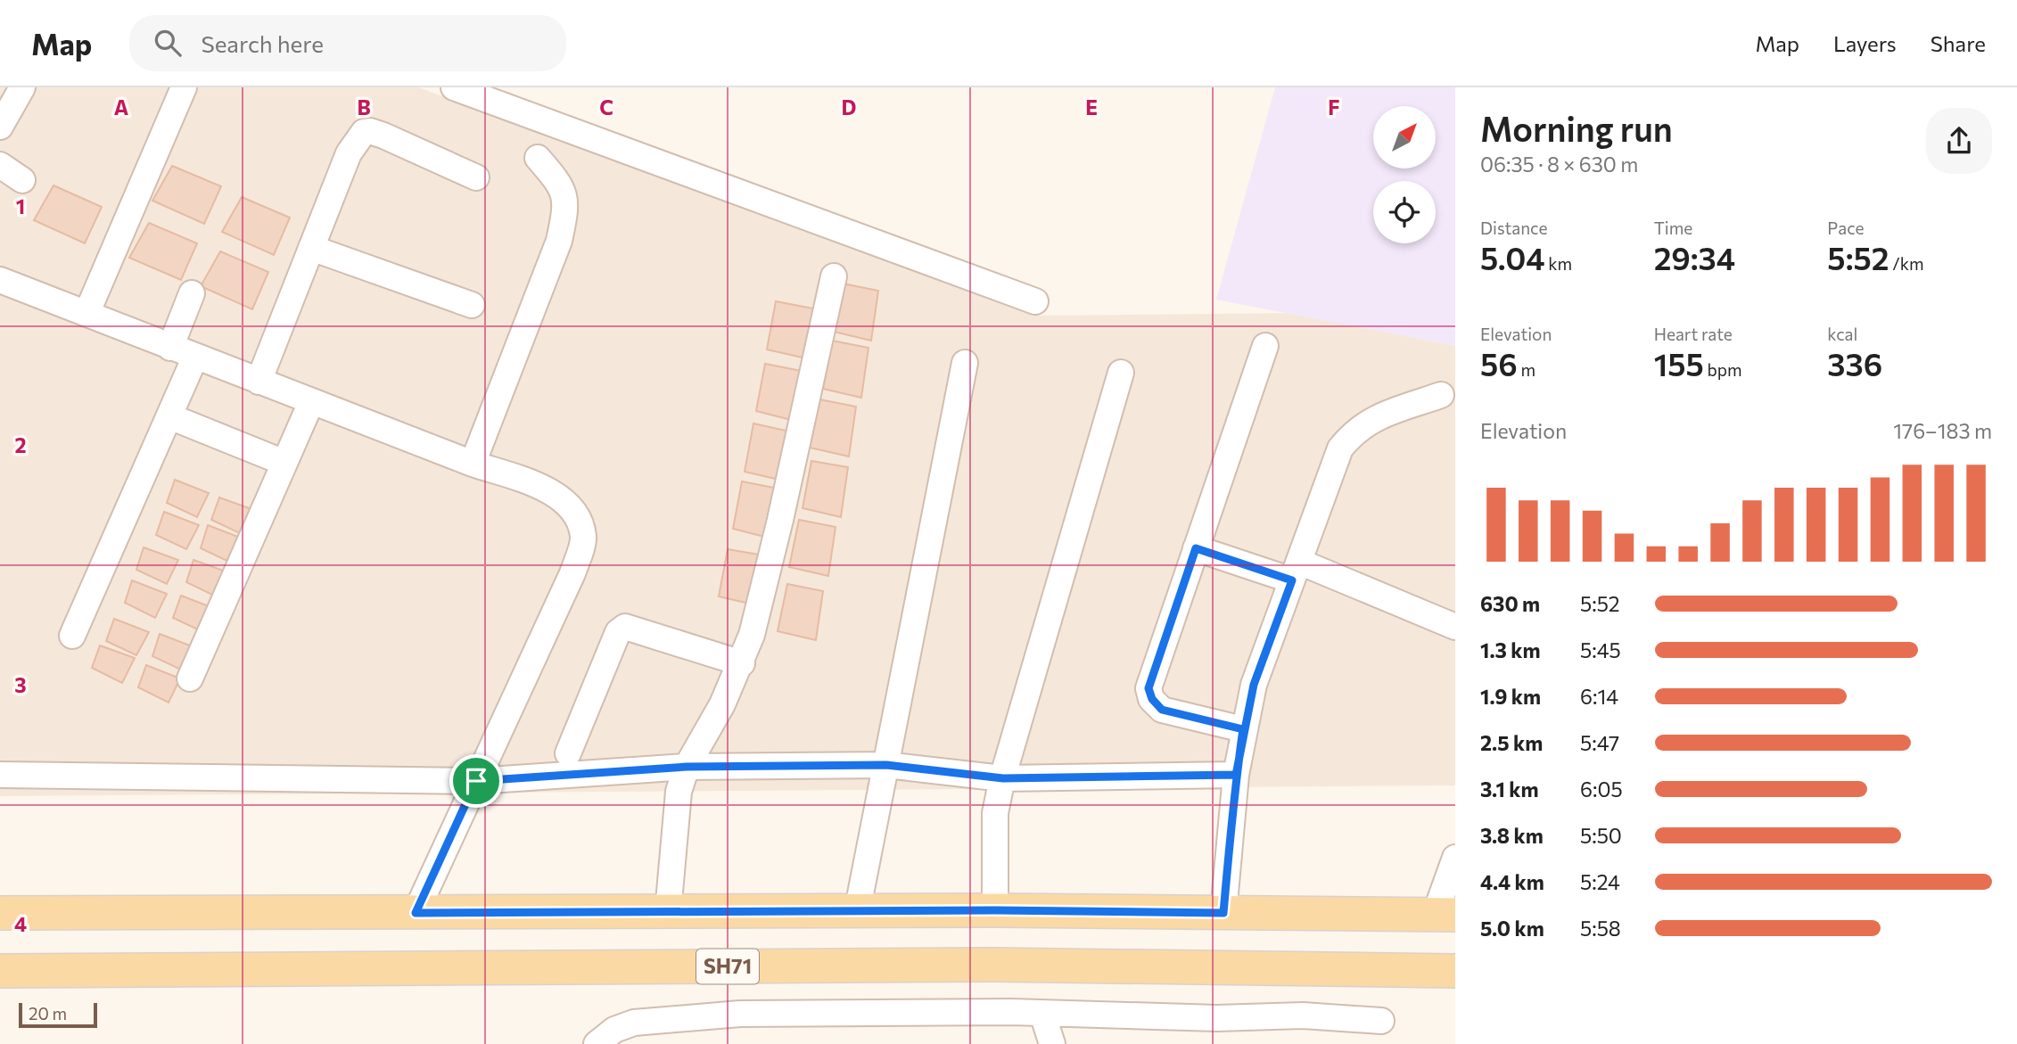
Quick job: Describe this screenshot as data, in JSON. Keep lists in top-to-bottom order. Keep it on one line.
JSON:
{"streets":{"main road":["SH71"]},"scale_bar":"20 m","north":"top right","page":{"header":"Map","search":"Search here","nav":["Map","Layers","Share"],"heading":["Morning run","06:35 · 8 × 630 m"],"stats":[["Distance","5.04 km"],["Time","29:34"],["Pace","5:52 /km"],["Elevation","56 m"],["Heart rate","155 bpm"],["kcal","336"]],"chart":["Elevation","176–183 m"],"list":[{"name":"630 m","note":"5:52"},{"name":"1.3 km","note":"5:45"},{"name":"1.9 km","note":"6:14"},{"name":"2.5 km","note":"5:47"},{"name":"3.1 km","note":"6:05"},{"name":"3.8 km","note":"5:50"},{"name":"4.4 km","note":"5:24"},{"name":"5.0 km","note":"5:58"}],"scale":"20 m"},"grid":{"columns":["A","B","C","D","E","F"],"rows":["1","2","3","4"]}}
